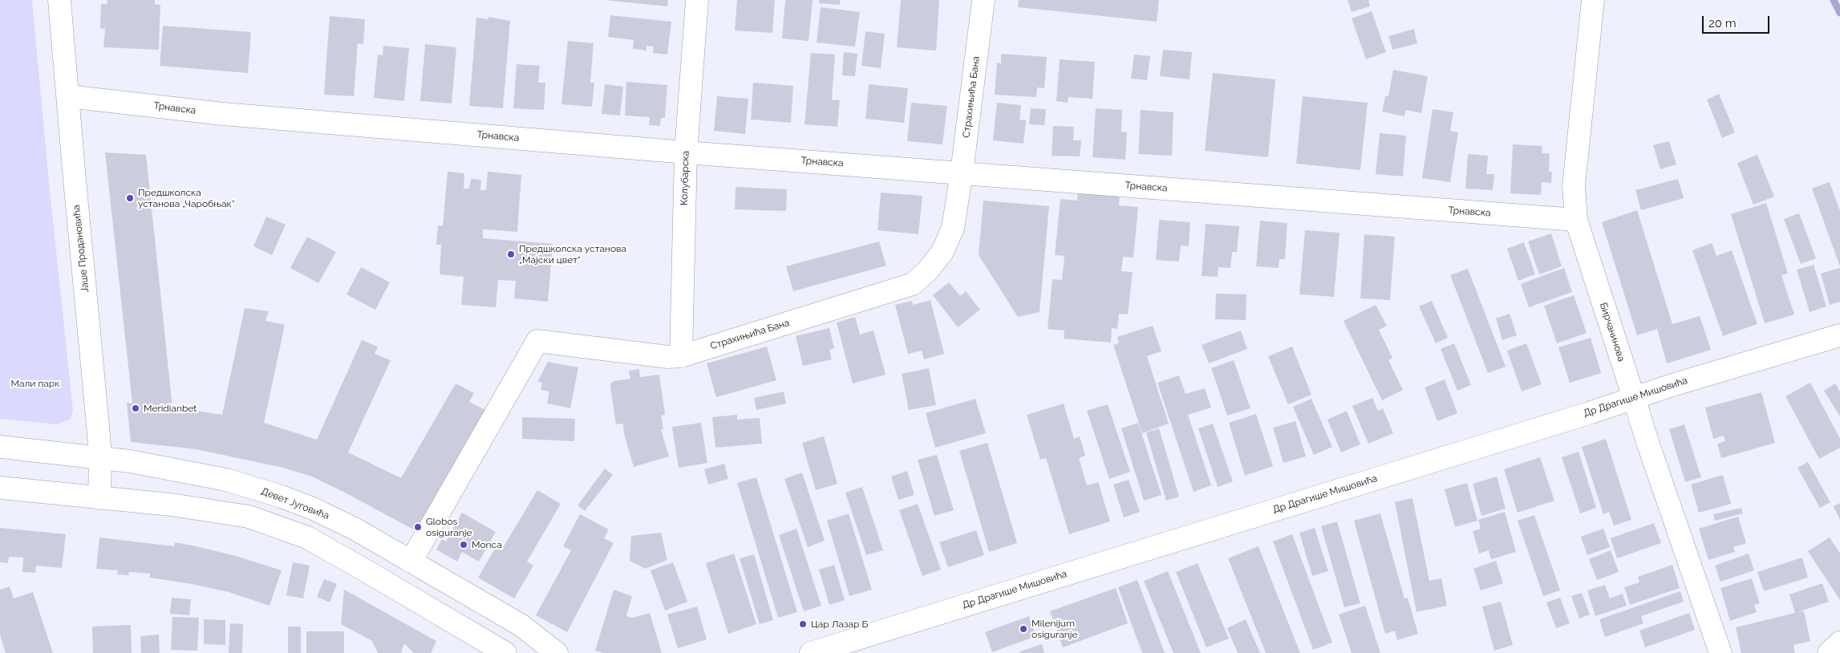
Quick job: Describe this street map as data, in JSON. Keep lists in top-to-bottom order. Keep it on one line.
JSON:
{"streets":{"street":["Страхињића Бана","Трнавска","Колубарска","Јаше Продановића","Бирчанинова","Др Драгише Мишовића","Девет Југовића"]},"crossings":[["Страхињића Бана","Трнавска"],["Страхињића Бана","Колубарска"],["Страхињића Бана","Девет Југовића"],["Трнавска","Колубарска"],["Трнавска","Јаше Продановића"],["Трнавска","Бирчанинова"],["Јаше Продановића","Девет Југовића"],["Бирчанинова","Др Драгише Мишовића"]],"parks":["Мали парк"],"places":["Предшколска установа „Чаробњак”","Предшколска установа „Мајски цвет”","Meridianbet","Globos osiguranje","Monca","Цар Лазар Б","Milenijum osiguranje"],"scale_bar":"20 m"}
